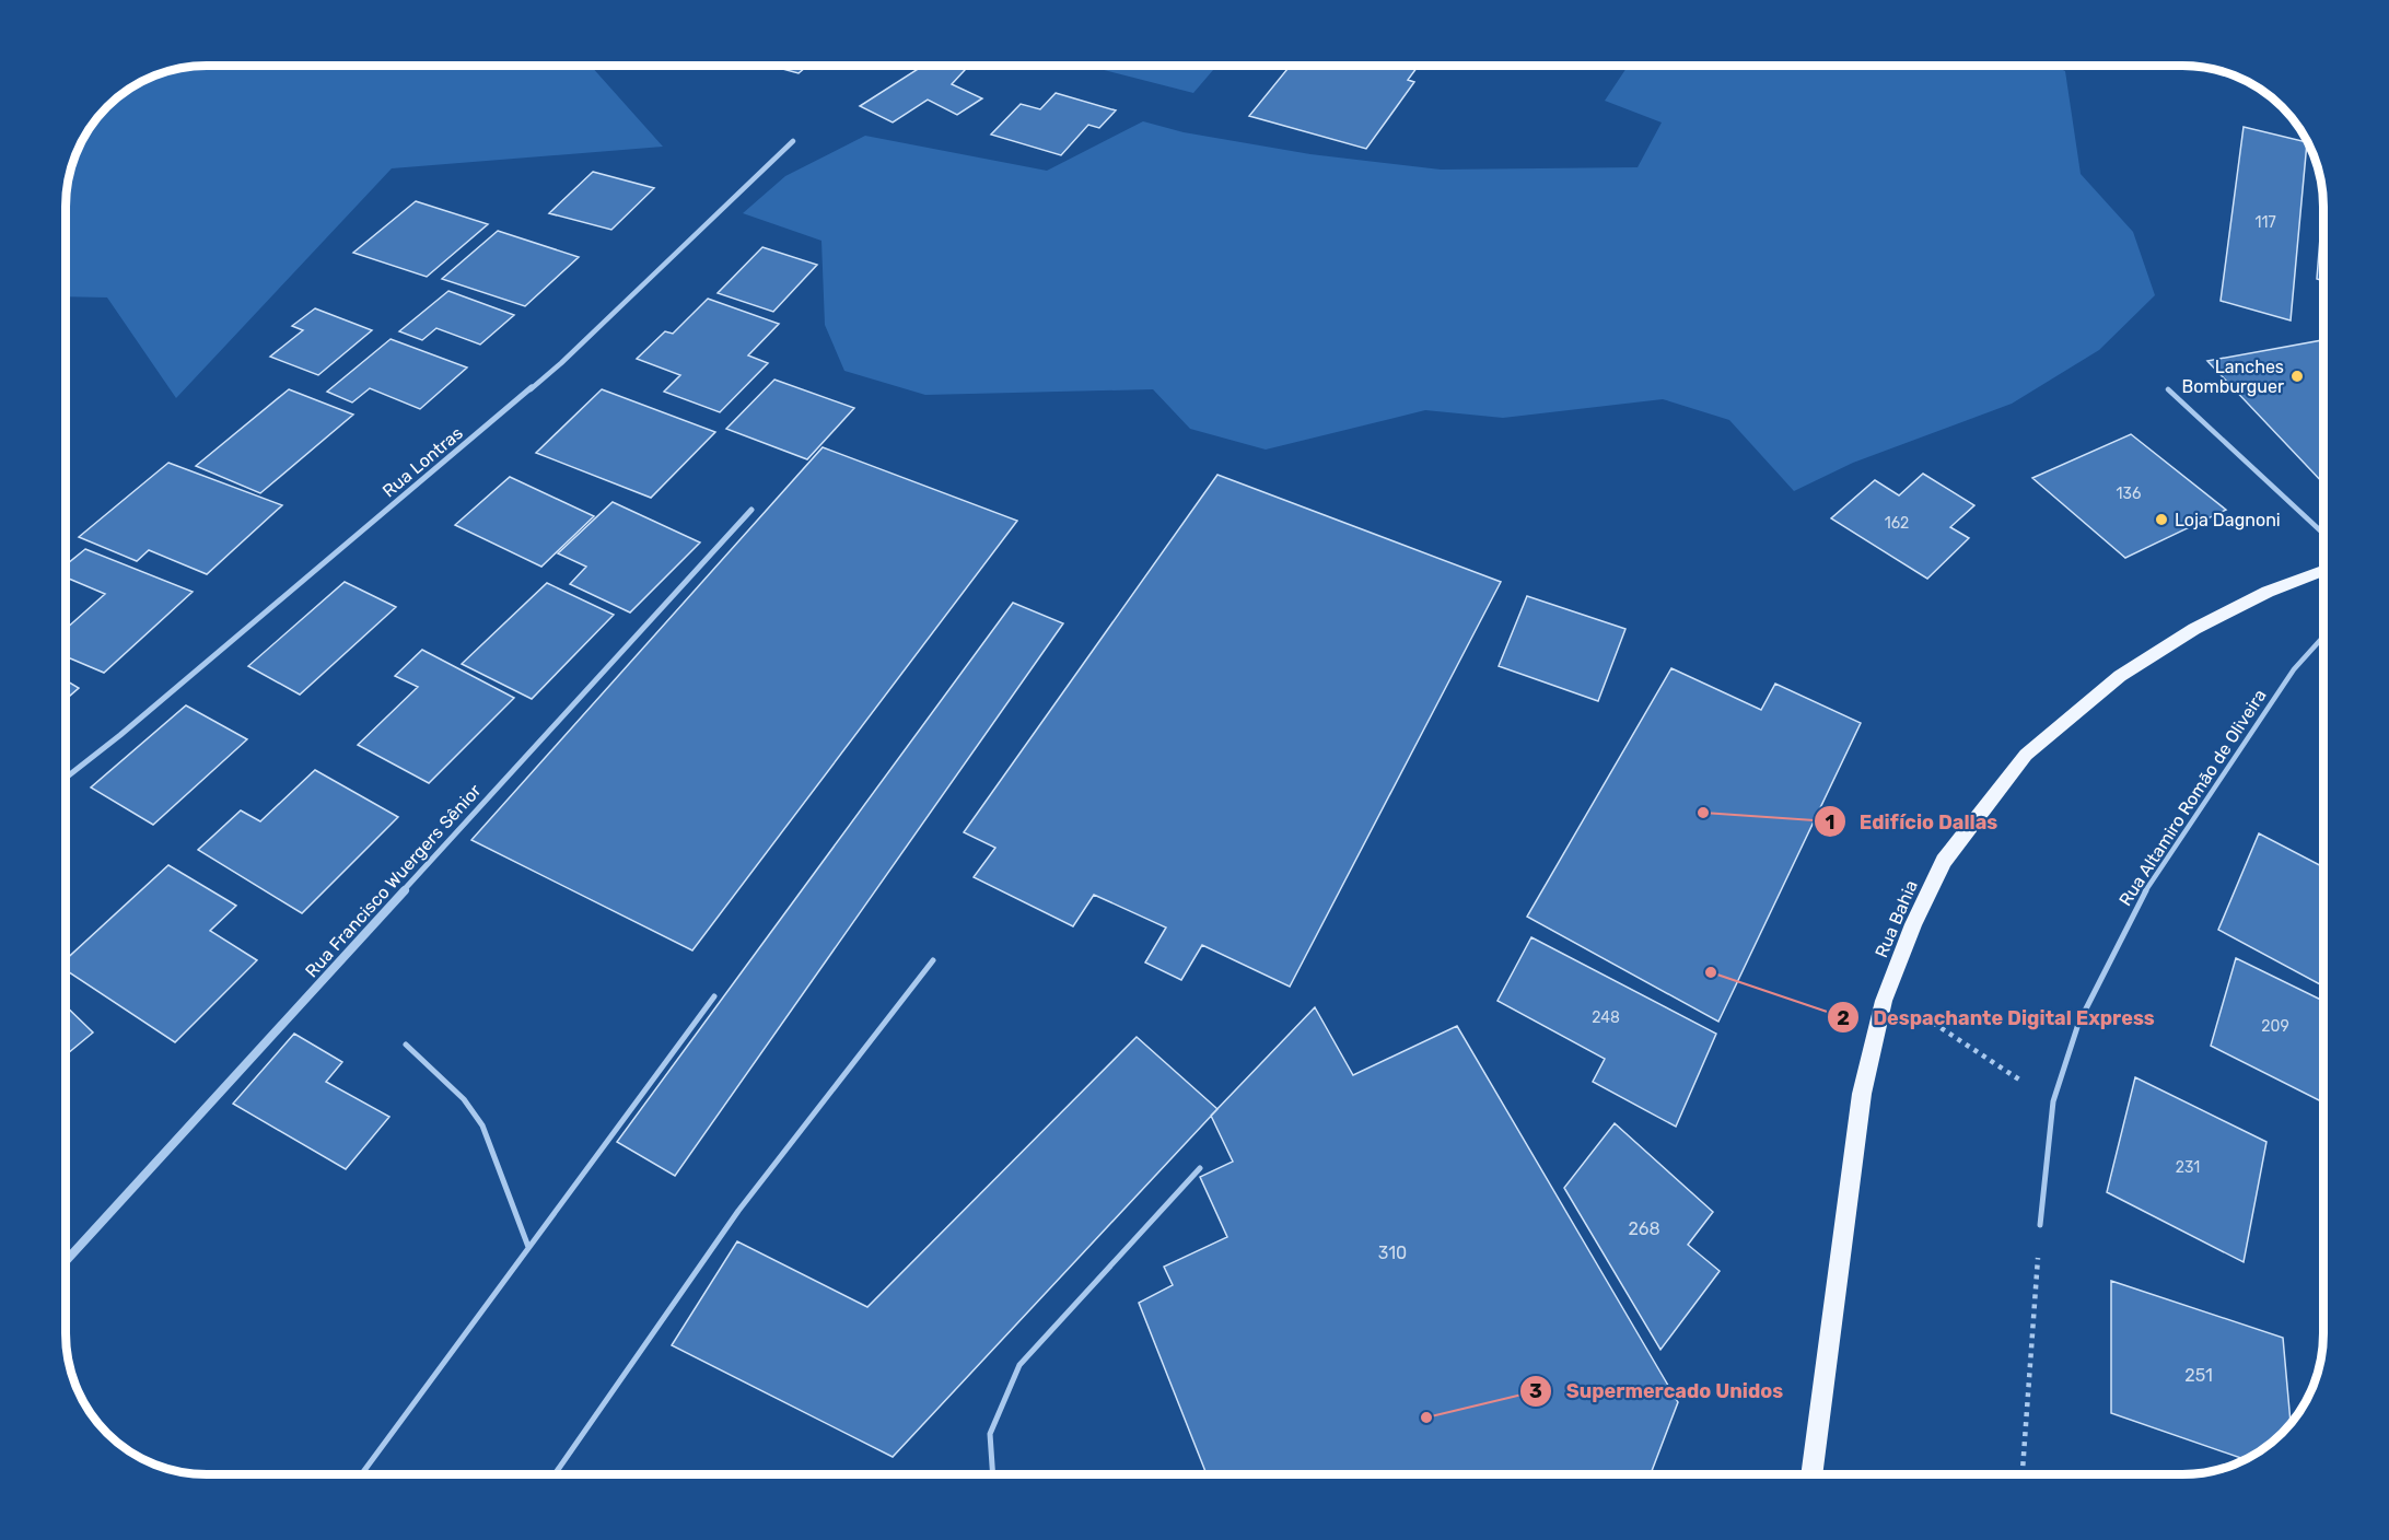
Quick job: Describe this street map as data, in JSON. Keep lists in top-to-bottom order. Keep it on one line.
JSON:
{"streets":{"main road":["Rua Bahia"],"street":["Rua Lontras","Rua Francisco Wuergers Sênior"],"lane":["Rua Altamiro Romão de Oliveira"]},"places":["Lanches Bomburguer","Loja Dagnoni","Edifício Dallas","Despachante Digital Express","Supermercado Unidos"],"house_numbers":["117","136","162","248","209","231","268","310","251"]}
